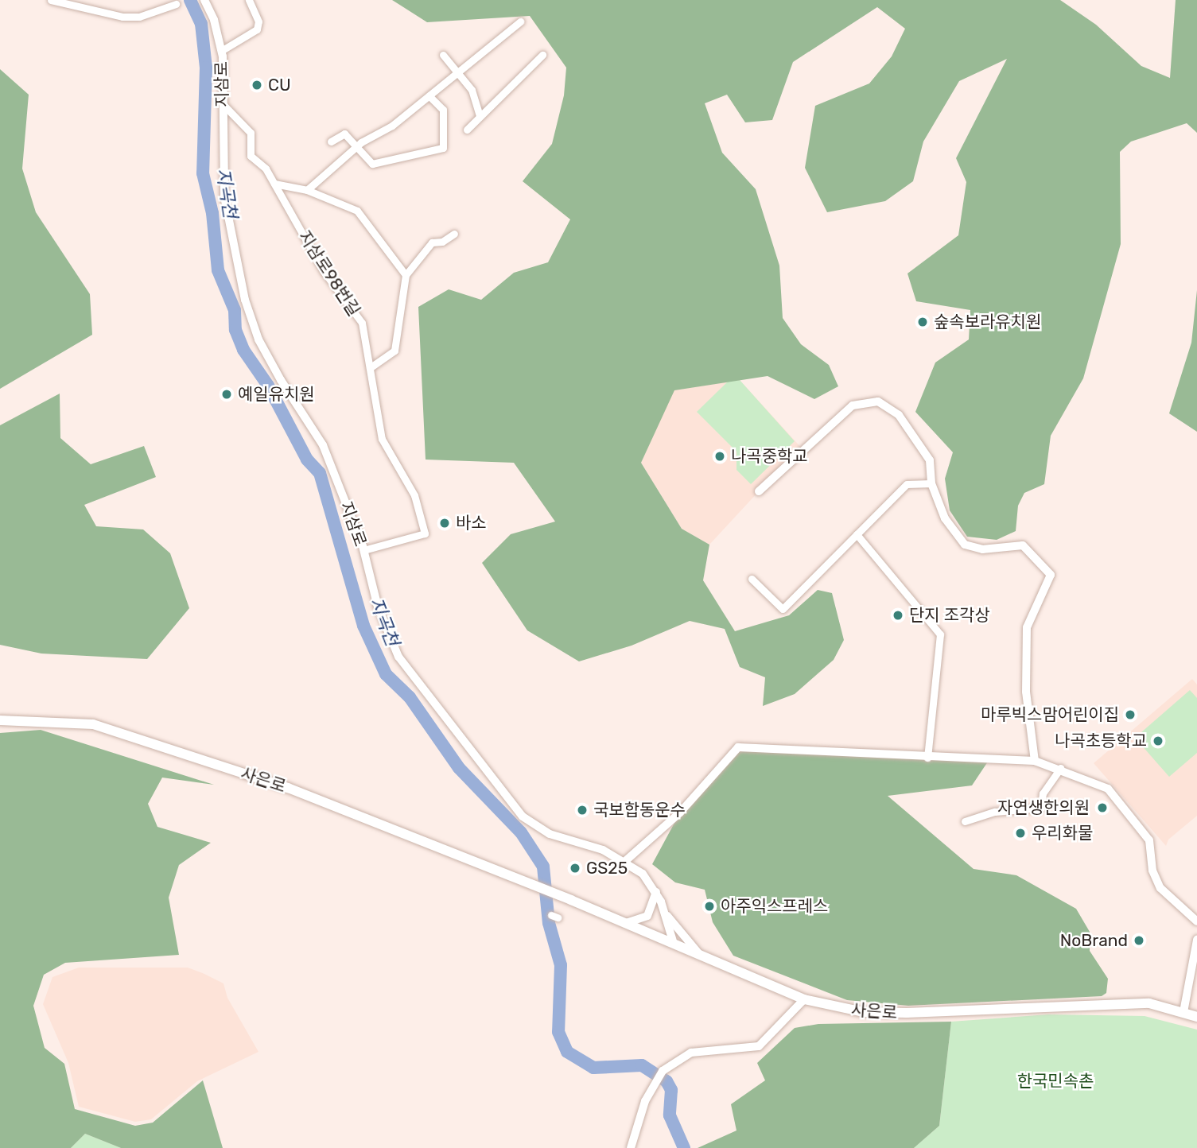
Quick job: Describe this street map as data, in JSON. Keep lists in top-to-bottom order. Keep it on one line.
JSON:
{"streets":{"main road":["사은로"],"street":["지삼로","지삼로98번길"]},"crossings":[["지삼로","지삼로98번길"],["지삼로","사은로"]],"water":["지곡천"],"parks":["한국민속촌"],"places":["CU","숲속보라유치원","예일유치원","나곡중학교","바소","단지 조각상","마루빅스맘어린이집","나곡초등학교","자연생한의원","국보합동운수","우리화물","GS25","아주익스프레스","NoBrand"]}
